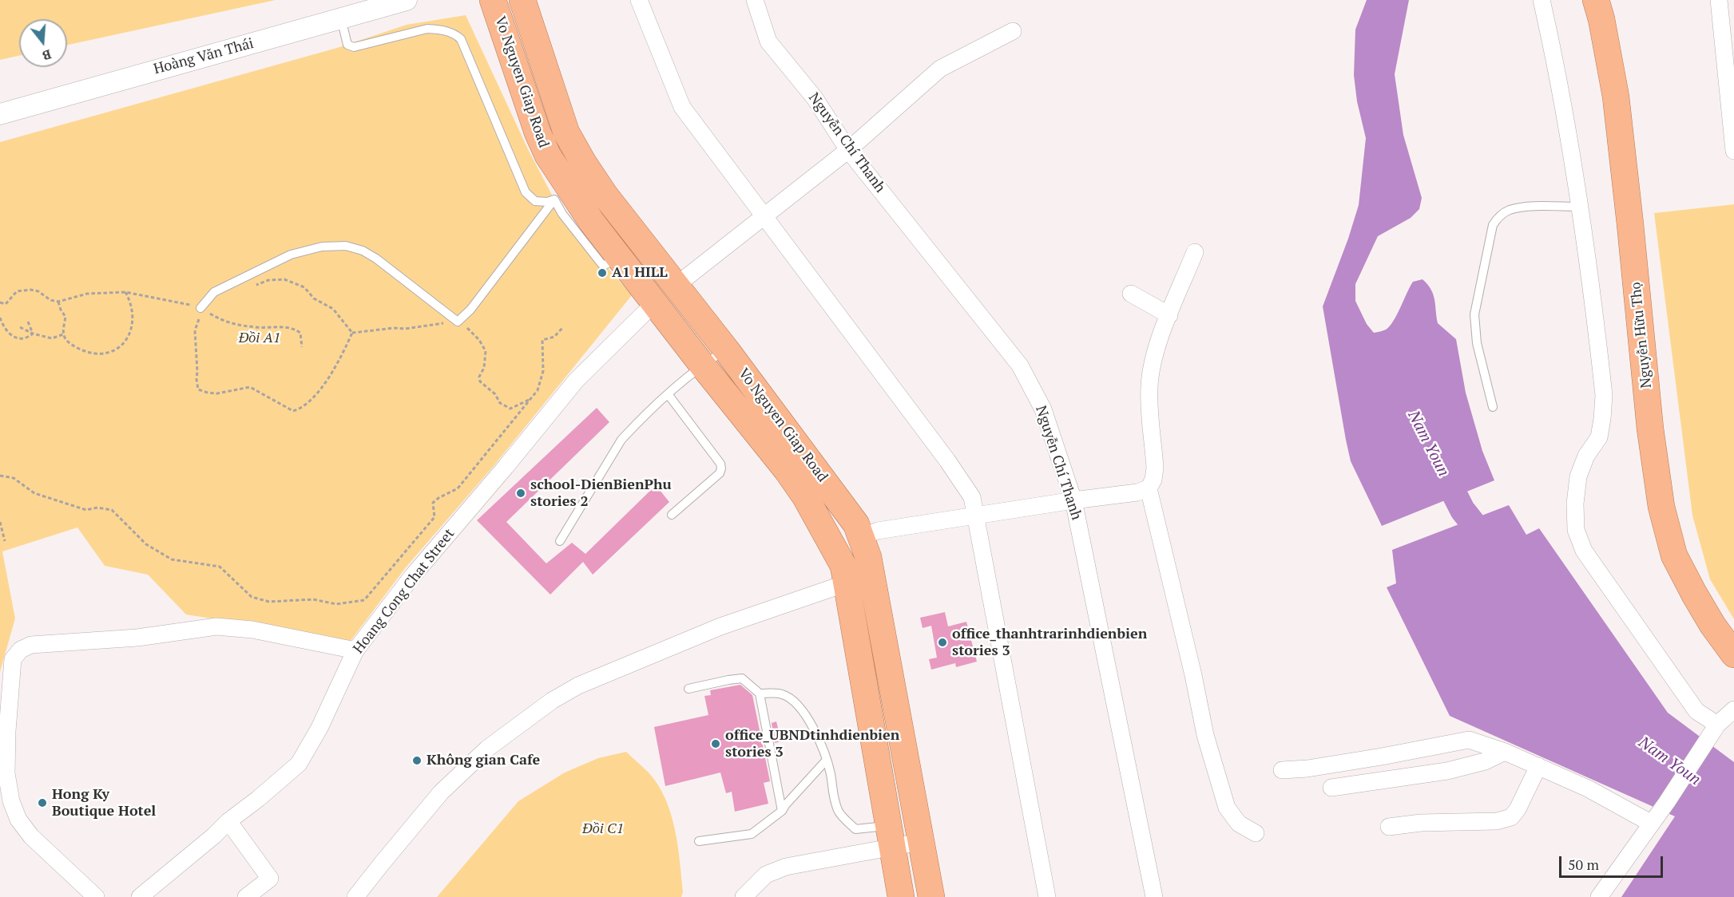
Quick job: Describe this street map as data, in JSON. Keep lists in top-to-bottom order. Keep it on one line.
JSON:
{"streets":{"highway":["Vo Nguyen Giap Road","Nguyễn Hữu Thọ"],"street":["Hoàng Văn Thái","Nguyễn Chí Thanh","Hoang Cong Chat Street"]},"crossings":[["Vo Nguyen Giap Road","Hoang Cong Chat Street"]],"water":["Nam Youn"],"parks":["Đồi A1","Đồi C1"],"places":["A1 HILL","school-DienBienPhu stories 2","office_thanhtrarinhdienbien stories 3","office_UBNDtinhdienbien stories 3","Không gian Cafe","Hong Ky Boutique Hotel"],"scale_bar":"50 m","north":"bottom"}
